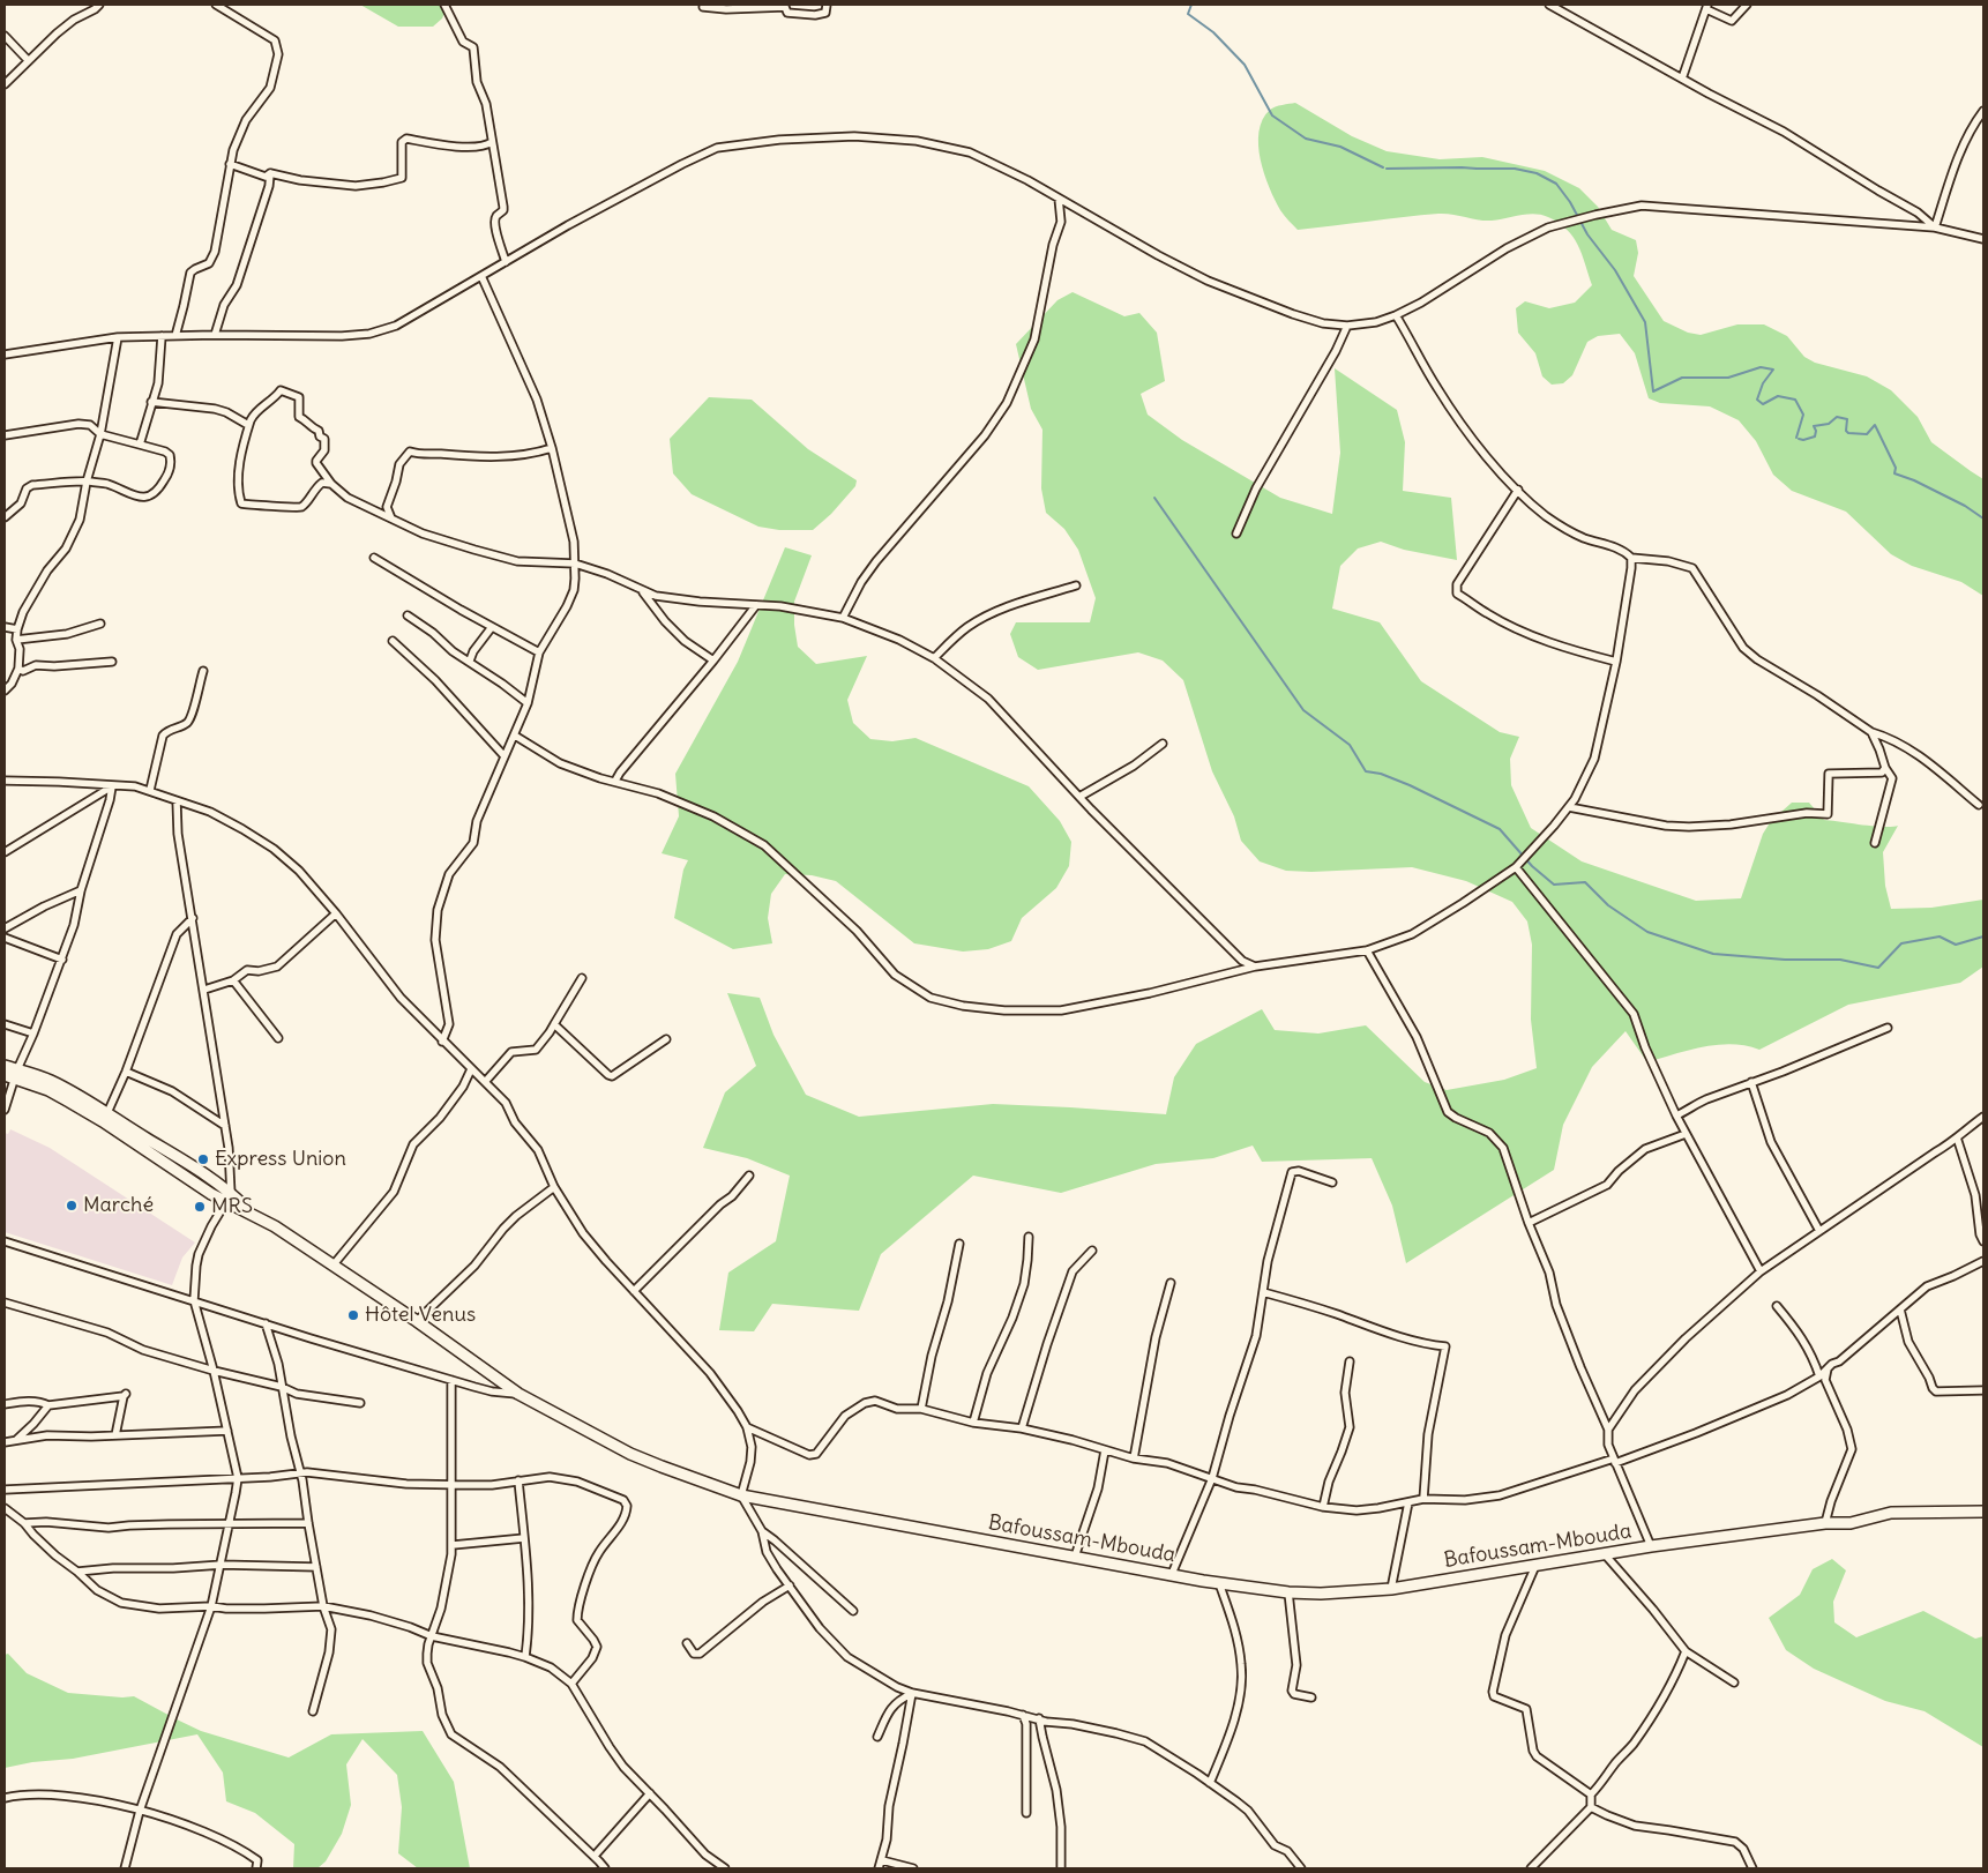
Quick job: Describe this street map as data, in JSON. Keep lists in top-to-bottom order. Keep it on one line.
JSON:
{"streets":{"highway":["Bafoussam-Mbouda"]},"places":["Express Union","Marché","MRS","Hôtel Venus"]}
